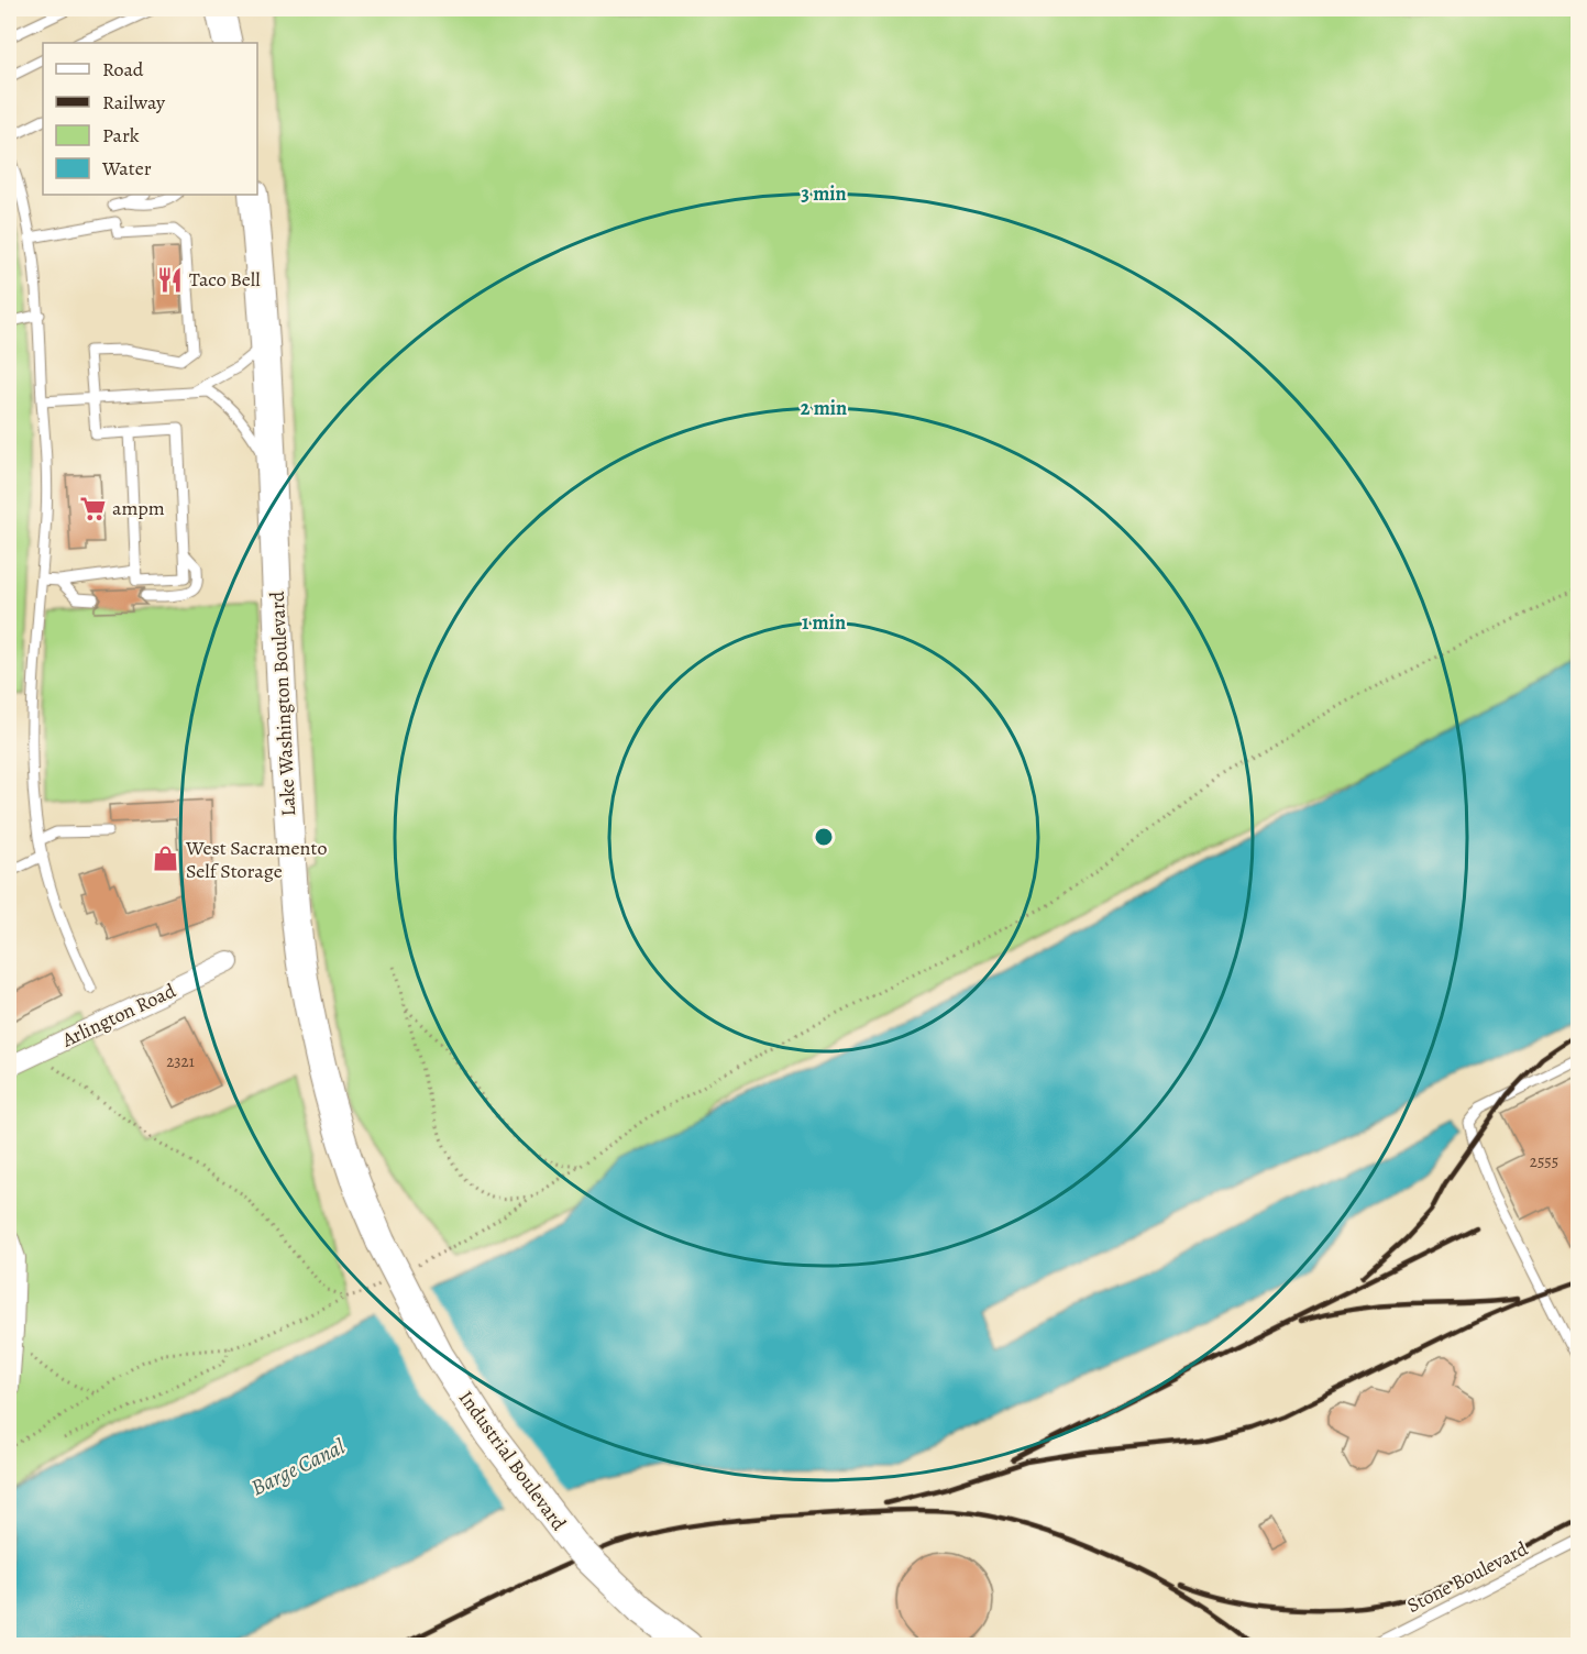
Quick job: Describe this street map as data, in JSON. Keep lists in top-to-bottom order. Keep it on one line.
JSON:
{"streets":{"main road":["Lake Washington Boulevard","Industrial Boulevard"],"street":["Arlington Road"],"lane":["Stone Boulevard"]},"crossings":[["Lake Washington Boulevard","Industrial Boulevard"]],"water":["Barge Canal"],"places":{"restaurant":["Taco Bell"],"supermarket":["ampm"],"shop":["West Sacramento Self Storage"]},"house_numbers":["2321","2555"],"legend":["Road","Railway","Park","Water"],"rings":["3 min","2 min","1 min"]}
